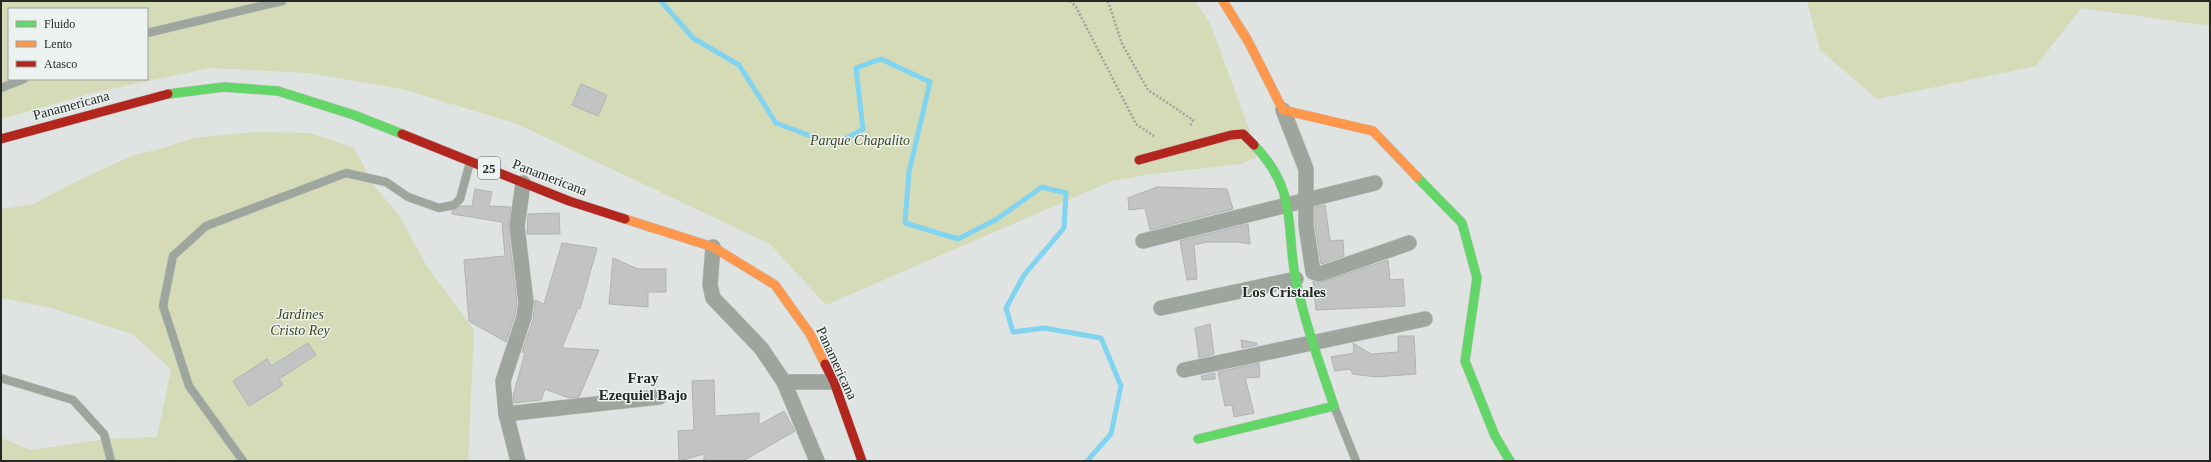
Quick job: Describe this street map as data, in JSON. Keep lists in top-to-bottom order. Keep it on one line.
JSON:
{"streets":{"street":["Panamericana","25"]},"districts":["Los Cristales","Fray Ezequiel Bajo"],"parks":["Parque Chapalito","Jardines Cristo Rey"],"legend":["Fluido","Lento","Atasco"]}
